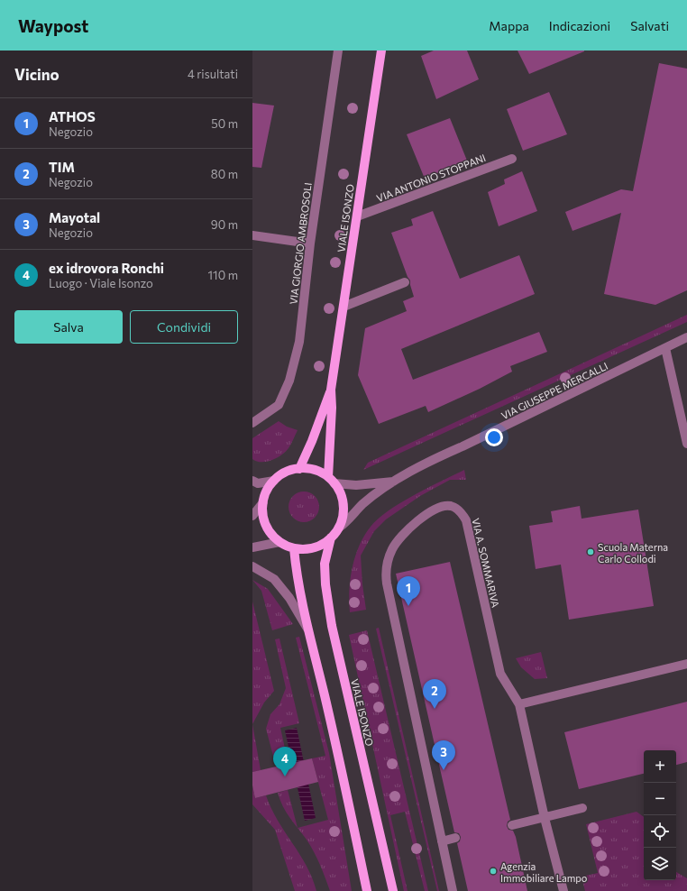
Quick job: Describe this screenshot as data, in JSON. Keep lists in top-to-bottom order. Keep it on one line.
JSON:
{"streets":{"main road":["VIALE ISONZO"],"street":["VIA ANTONIO STOPPANI","VIA GIORGIO AMBROSOLI","VIA GIUSEPPE MERCALLI","VIA A. SOMMARIVA"]},"crossings":[["VIA ANTONIO STOPPANI","VIALE ISONZO"],["VIALE ISONZO","VIA GIUSEPPE MERCALLI"]],"places":["Scuola Materna Carlo Collodi","Agenzia Immobiliare Lampo"],"page":{"header":"Waypost","nav":["Mappa","Indicazioni","Salvati"],"heading":["Vicino","4 risultati"],"list":[{"mark":"1","name":"ATHOS","note":"Negozio","value":"50 m"},{"mark":"2","name":"TIM","note":"Negozio","value":"80 m"},{"mark":"3","name":"Mayotal","note":"Negozio","value":"90 m"},{"mark":"4","name":"ex idrovora Ronchi","note":"Luogo · Viale Isonzo","value":"110 m"}],"buttons":["Salva","Condividi"],"pins":["1","2","3","4"],"map_buttons":["+","−"]}}
